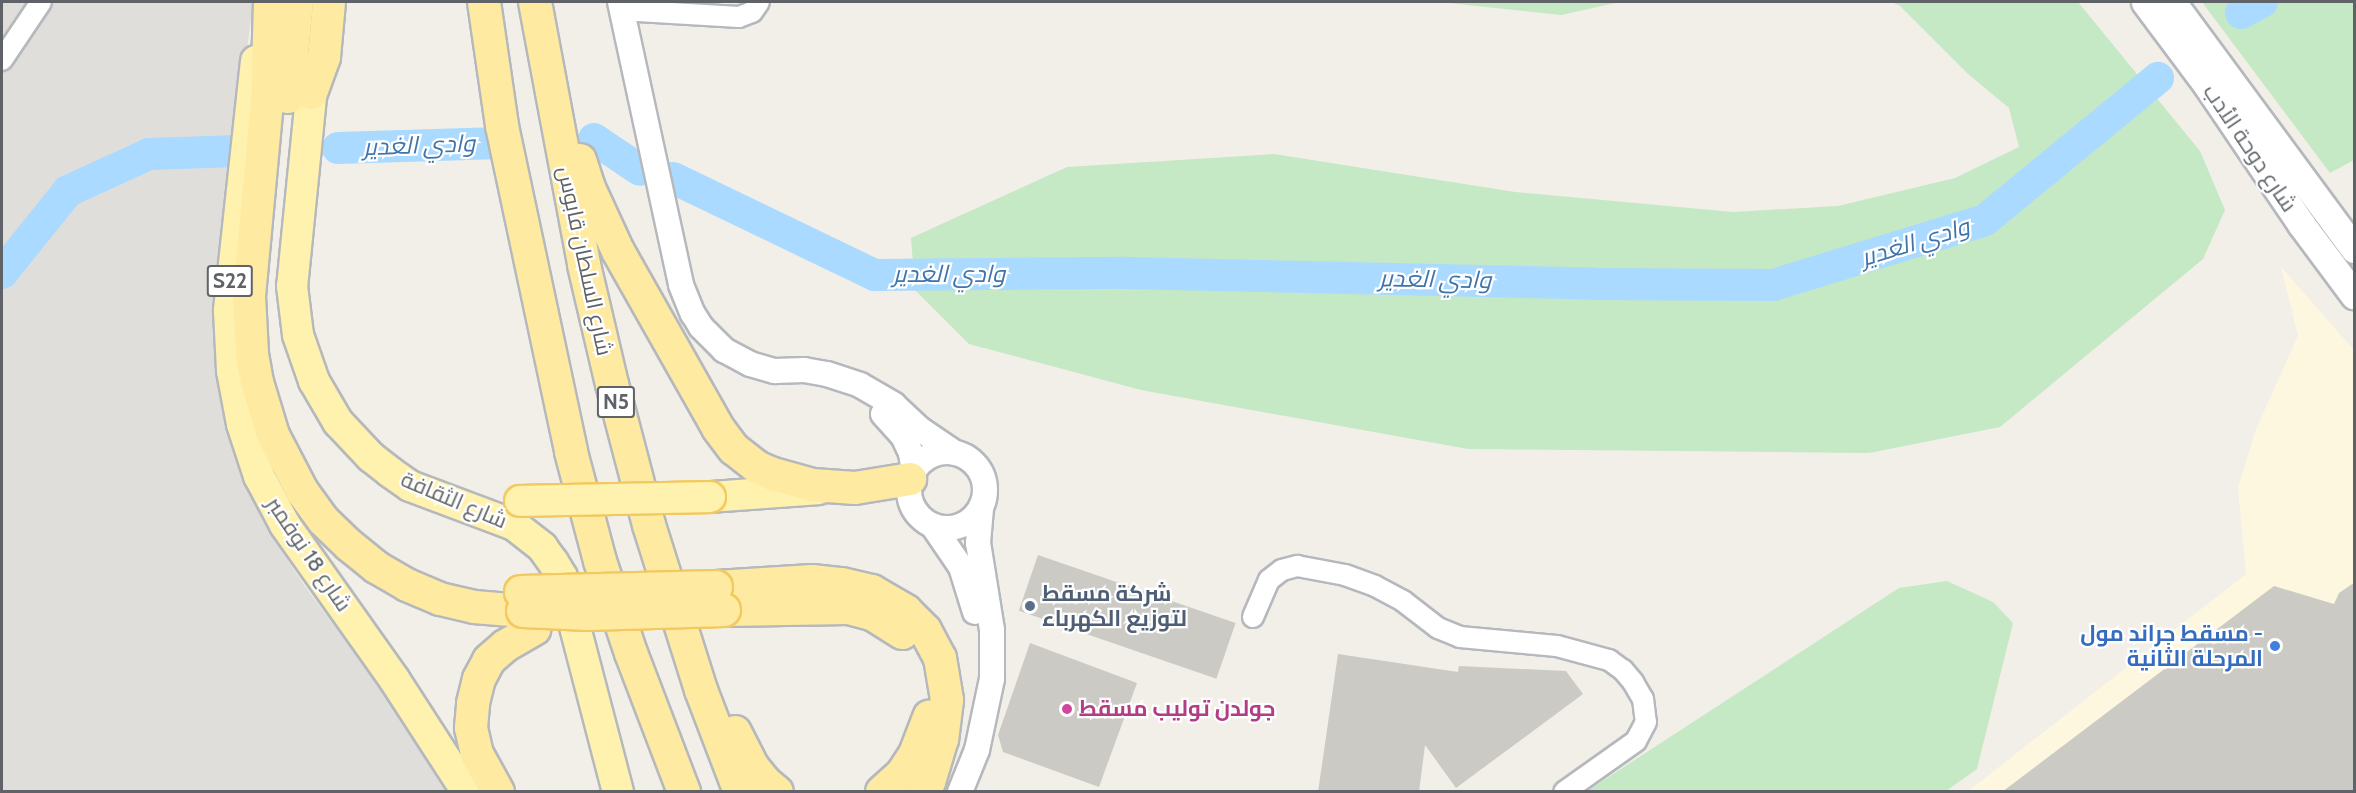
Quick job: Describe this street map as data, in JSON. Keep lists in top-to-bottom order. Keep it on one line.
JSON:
{"streets":{"highway":["شارع السلطان قابوس","N5"],"main road":["شارع دوحة الأدب","S22","شارع الثقافة","شارع 18 نوفمبر"]},"water":["وادي الغدير"],"places":["شركة مسقط لتوزيع الكهرباء","مسقط جراند مول - المرحلة الثانية","جولدن توليب مسقط"]}
